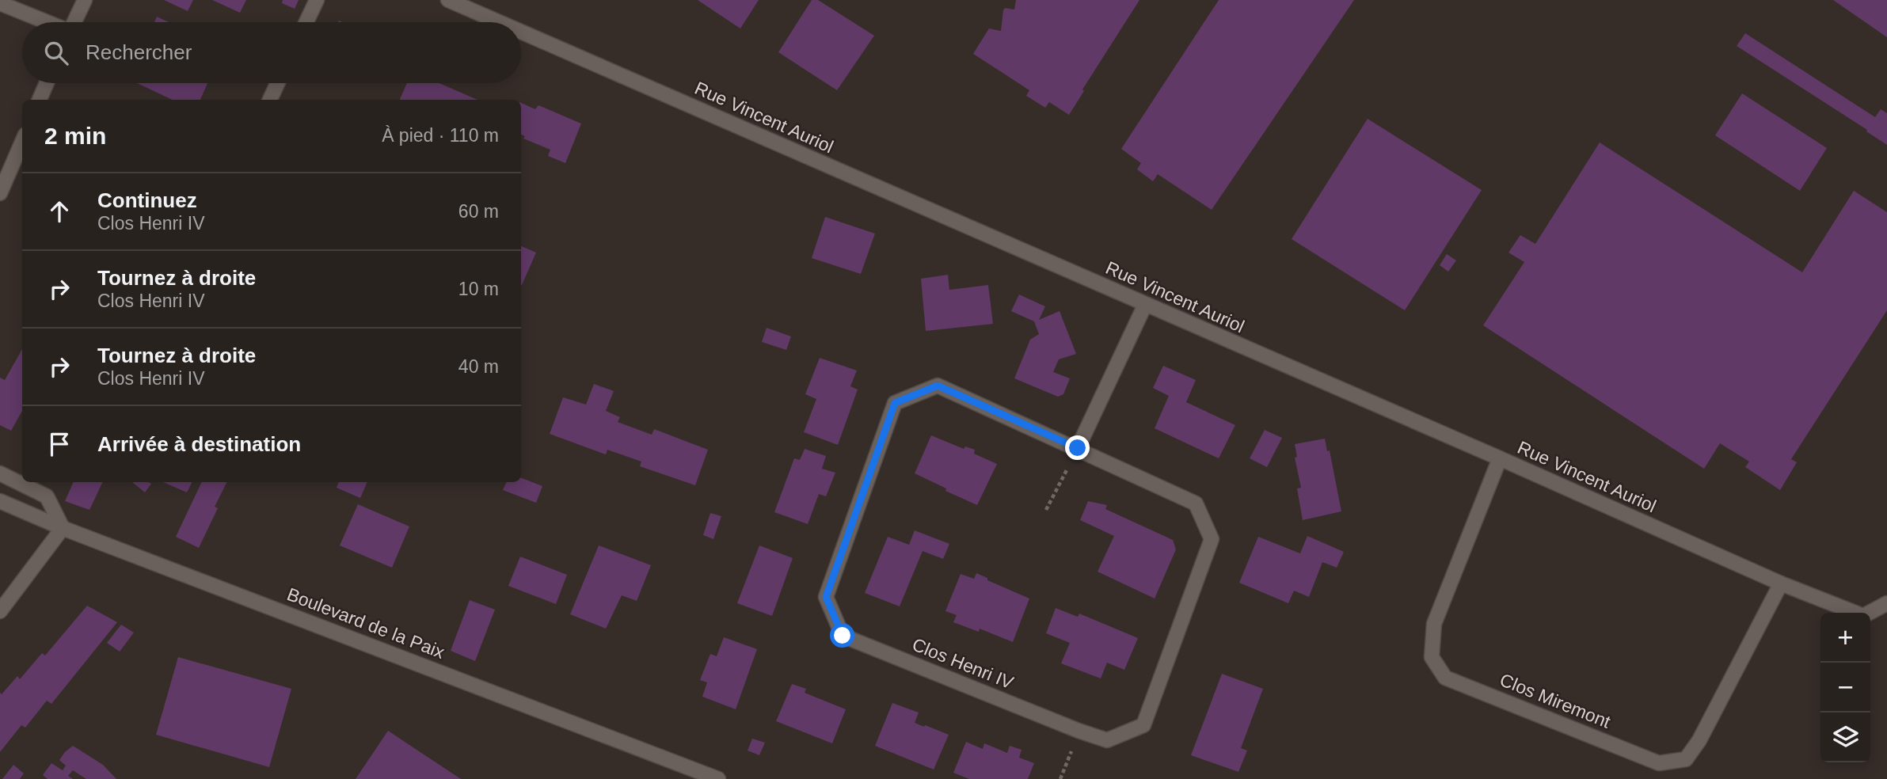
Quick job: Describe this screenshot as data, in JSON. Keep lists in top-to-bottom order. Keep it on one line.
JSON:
{"streets":{"street":["Rue Vincent Auriol","Boulevard de la Paix","Clos Henri IV","Clos Miremont"]},"crossings":[["Rue Vincent Auriol","Clos Miremont"]],"page":{"search":"Rechercher","heading":["2 min","À pied · 110 m"],"list":[["Continuez","Clos Henri IV","60 m"],["Tournez à droite","Clos Henri IV","10 m"],["Tournez à droite","Clos Henri IV","40 m"],"Arrivée à destination"],"map_buttons":["+","−"]}}
